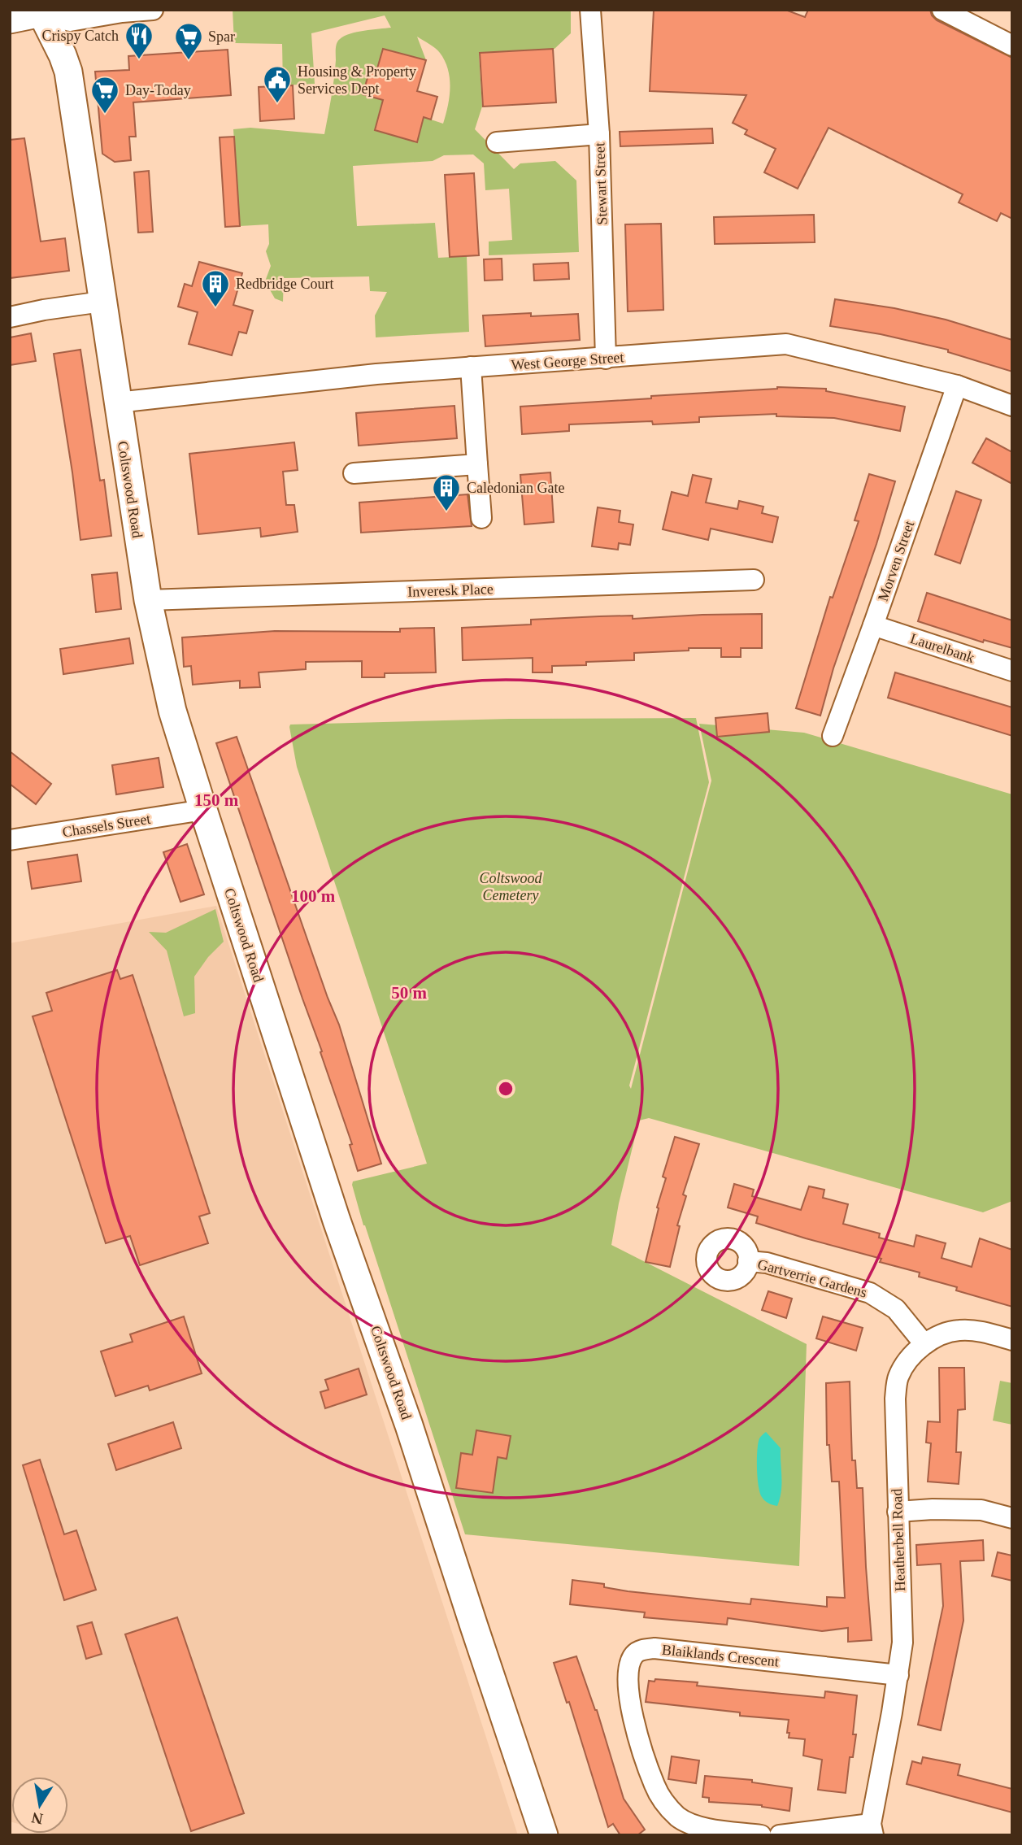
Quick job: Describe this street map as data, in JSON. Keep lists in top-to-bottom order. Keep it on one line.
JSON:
{"streets":{"main road":["Coltswood Road"],"street":["Stewart Street","West George Street","Morven Street","Inveresk Place","Laurelbank","Chassels Street","Gartverrie Gardens","Heatherbell Road","Blaiklands Crescent"]},"crossings":[["Stewart Street","West George Street"],["West George Street","Coltswood Road"],["West George Street","Morven Street"],["Coltswood Road","Inveresk Place"],["Coltswood Road","Chassels Street"],["Morven Street","Laurelbank"],["Gartverrie Gardens","Heatherbell Road"],["Heatherbell Road","Blaiklands Crescent"]],"parks":["Coltswood Cemetery"],"places":{"restaurant":["Crispy Catch"],"supermarket":["Spar","Day-Today"],"public building":["Housing & Property Services Dept"],"building":["Redbridge Court","Caledonian Gate"]},"north":"bottom","rings":["150 m","100 m","50 m"]}
